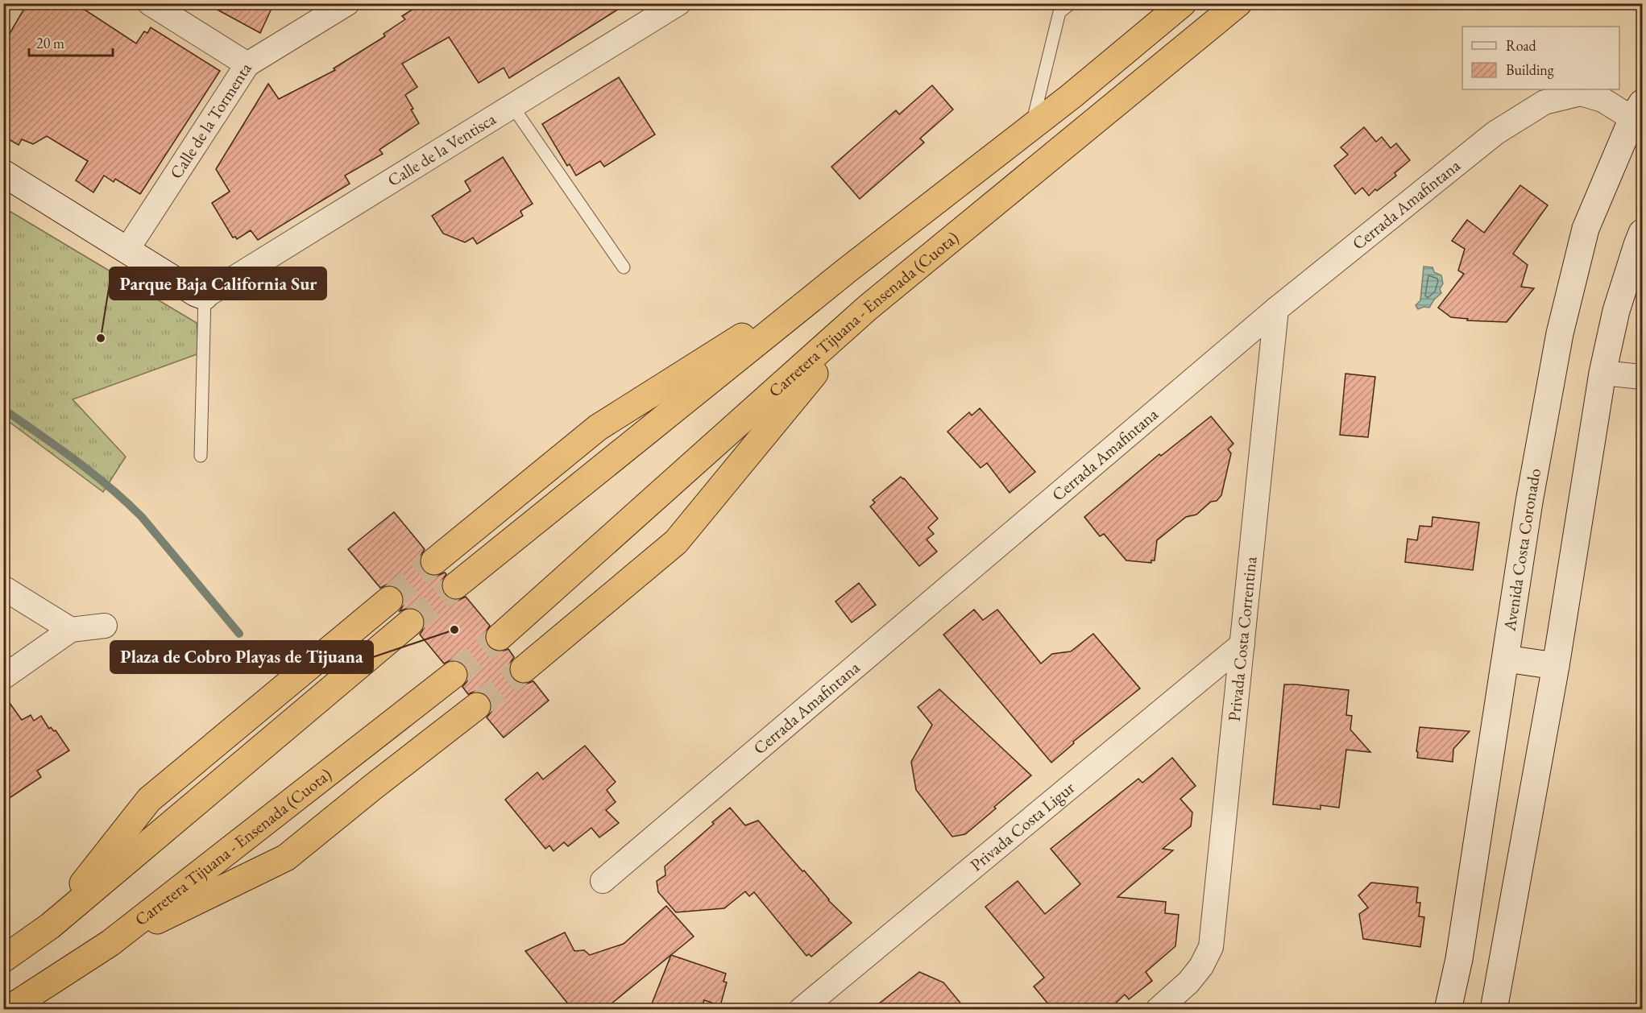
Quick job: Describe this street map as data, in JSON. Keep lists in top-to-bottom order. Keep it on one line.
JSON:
{"streets":{"highway":["Carretera Tijuana - Ensenada (Cuota)"],"street":["Calle de la Tormenta","Calle de la Ventisca","Cerrada Amafintana","Avenida Costa Coronado","Privada Costa Correntina","Privada Costa Ligur"]},"crossings":[["Cerrada Amafintana","Avenida Costa Coronado"],["Cerrada Amafintana","Privada Costa Correntina"],["Privada Costa Correntina","Privada Costa Ligur"]],"places":["Parque Baja California Sur","Plaza de Cobro Playas de Tijuana"],"legend":["Road","Building"],"scale_bar":"20 m"}
